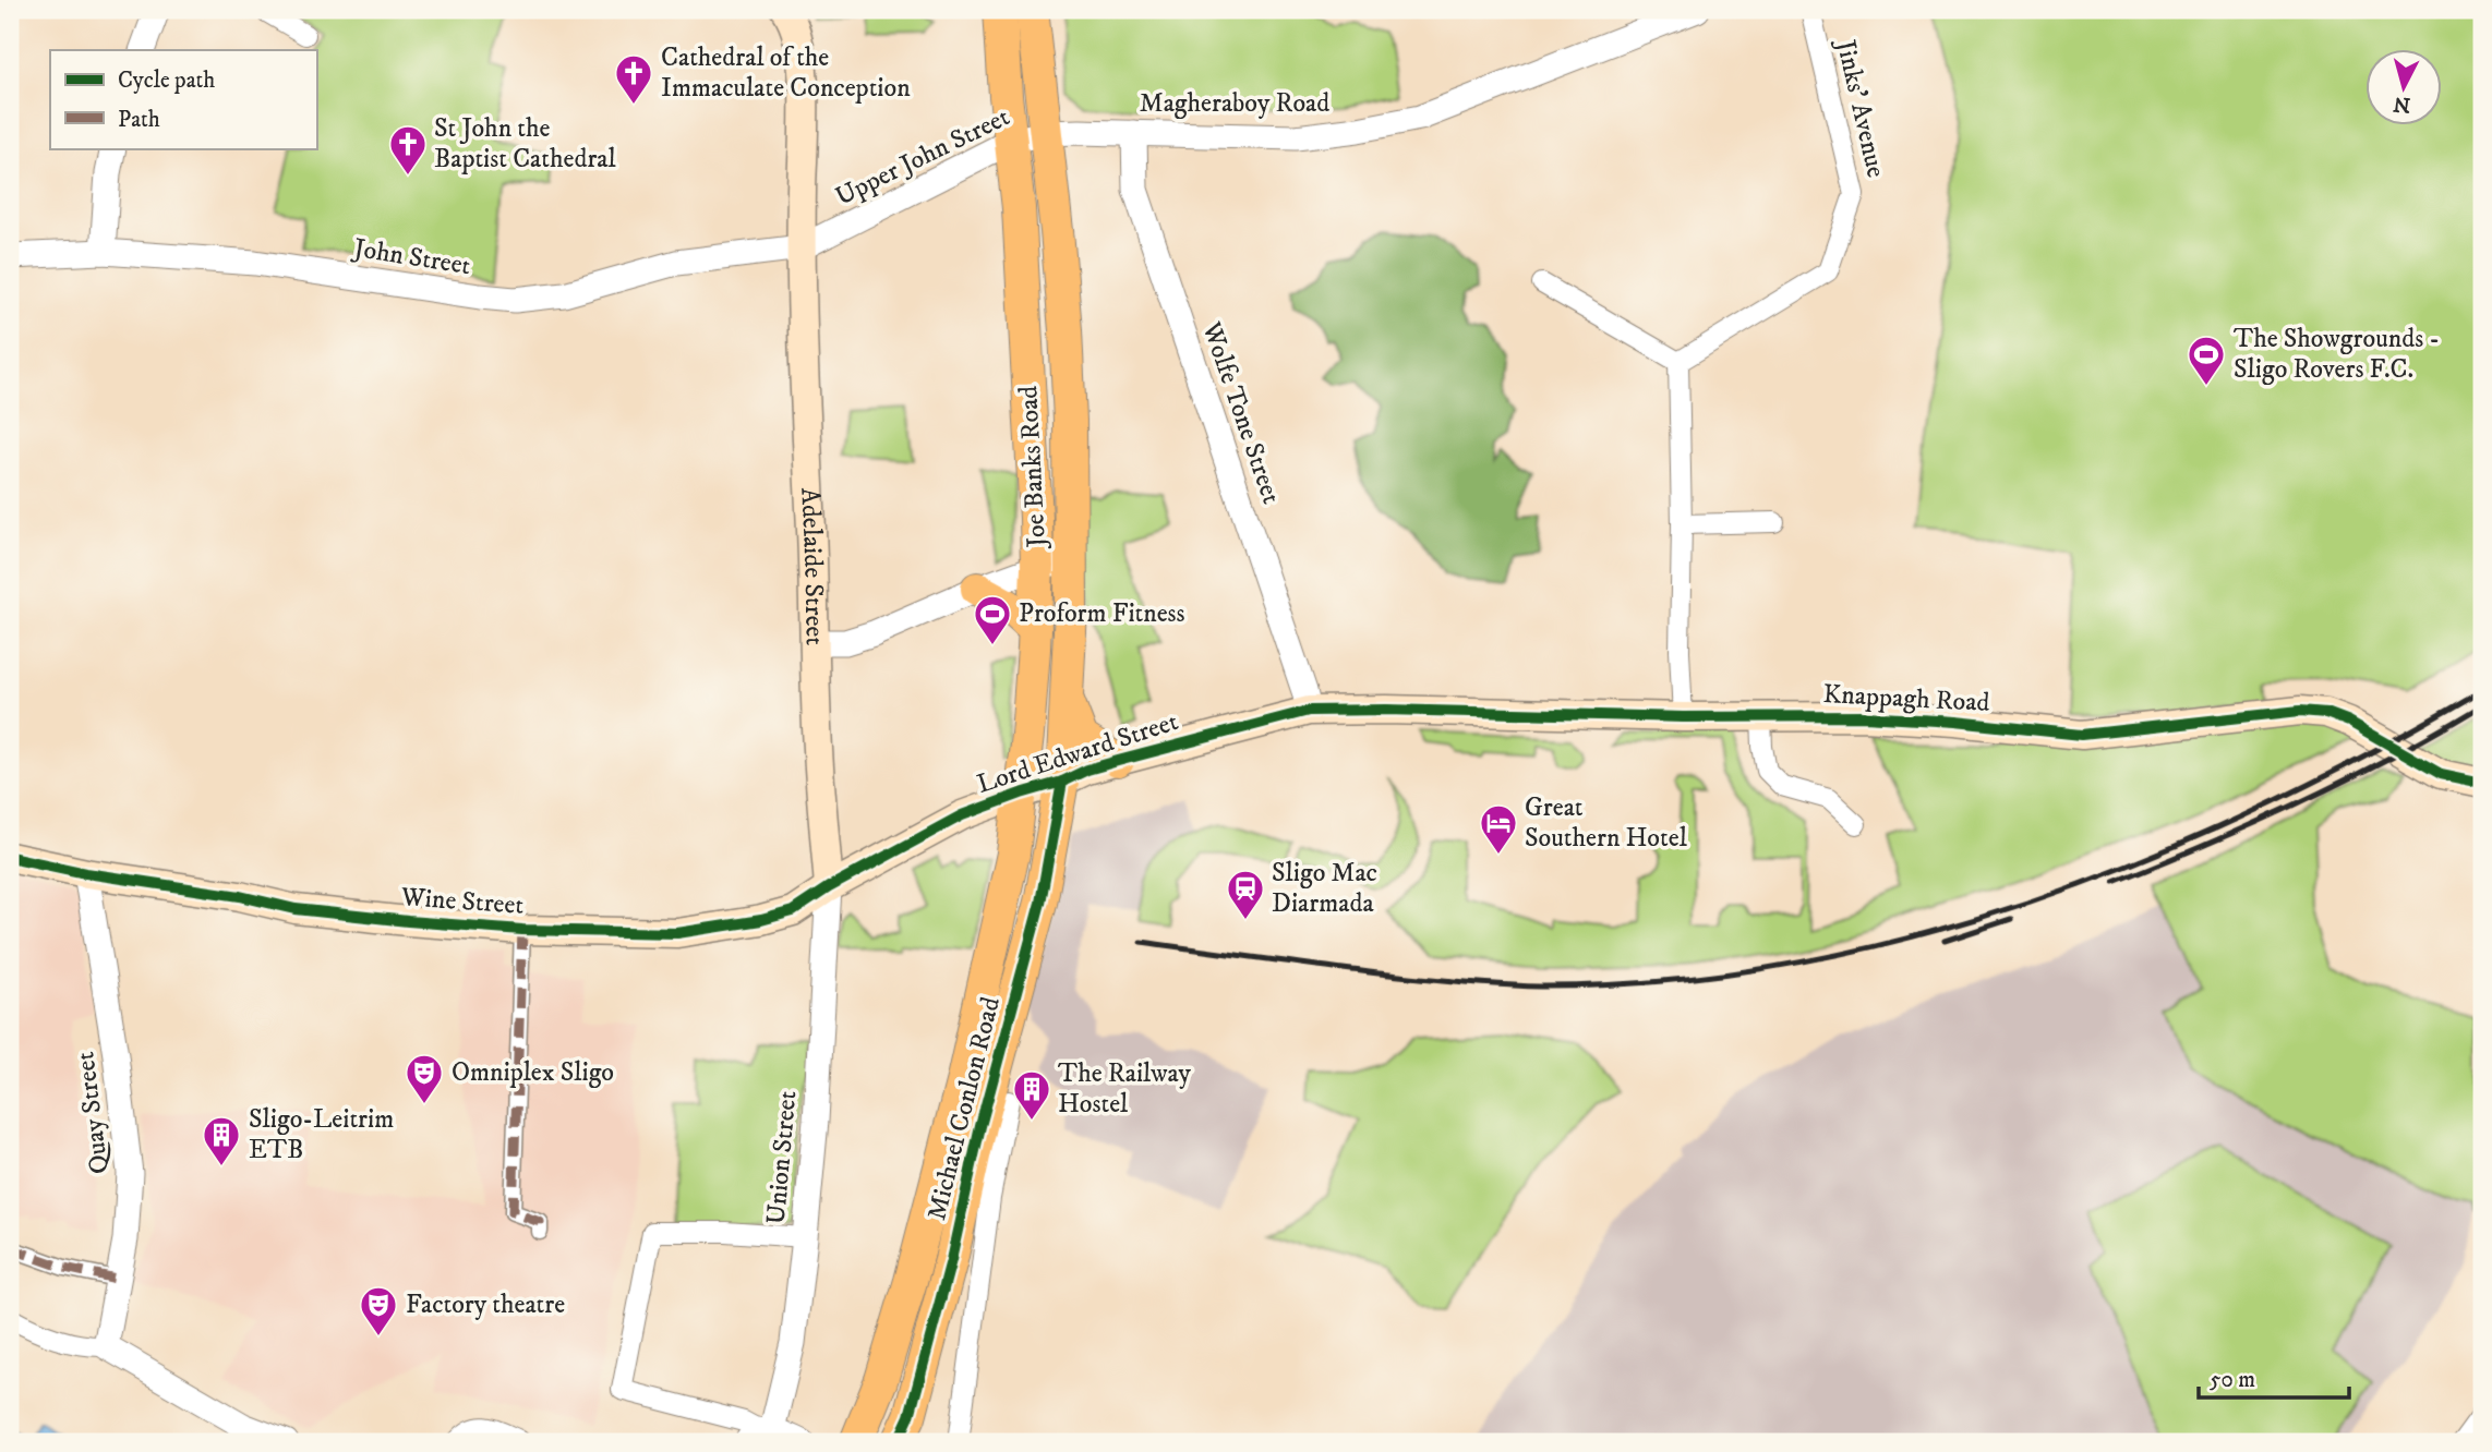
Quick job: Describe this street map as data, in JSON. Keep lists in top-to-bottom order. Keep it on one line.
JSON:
{"streets":{"highway":["Joe Banks Road","Michael Conlon Road"],"main road":["Adelaide Street","Knappagh Road","Lord Edward Street","Wine Street"],"street":["Magheraboy Road","Jinks' Avenue","Upper John Street","John Street","Wolfe Tone Street","Quay Street","Union Street"]},"crossings":[["Magheraboy Road","Upper John Street"],["Magheraboy Road","Wolfe Tone Street"],["Upper John Street","John Street"],["Upper John Street","Wolfe Tone Street"],["Upper John Street","Joe Banks Road"],["Upper John Street","Adelaide Street"],["John Street","Adelaide Street"],["Wolfe Tone Street","Knappagh Road"],["Wolfe Tone Street","Lord Edward Street"],["Joe Banks Road","Lord Edward Street"],["Joe Banks Road","Michael Conlon Road"],["Adelaide Street","Lord Edward Street"],["Adelaide Street","Wine Street"],["Adelaide Street","Union Street"],["Knappagh Road","Lord Edward Street"],["Lord Edward Street","Wine Street"],["Lord Edward Street","Michael Conlon Road"],["Lord Edward Street","Union Street"],["Wine Street","Quay Street"],["Wine Street","Union Street"]],"places":{"church":["Cathedral of the Immaculate Conception","St John the Baptist Cathedral"],"sports":["The Showgrounds - Sligo Rovers F.C.","Proform Fitness"],"hotel":["Great Southern Hotel"],"station":["Sligo Mac Diarmada"],"theatre":["Omniplex Sligo","Factory theatre"],"building":["The Railway Hostel","Sligo-Leitrim ETB"]},"legend":["Cycle path","Path"],"scale_bar":"50 m","north":"bottom"}
